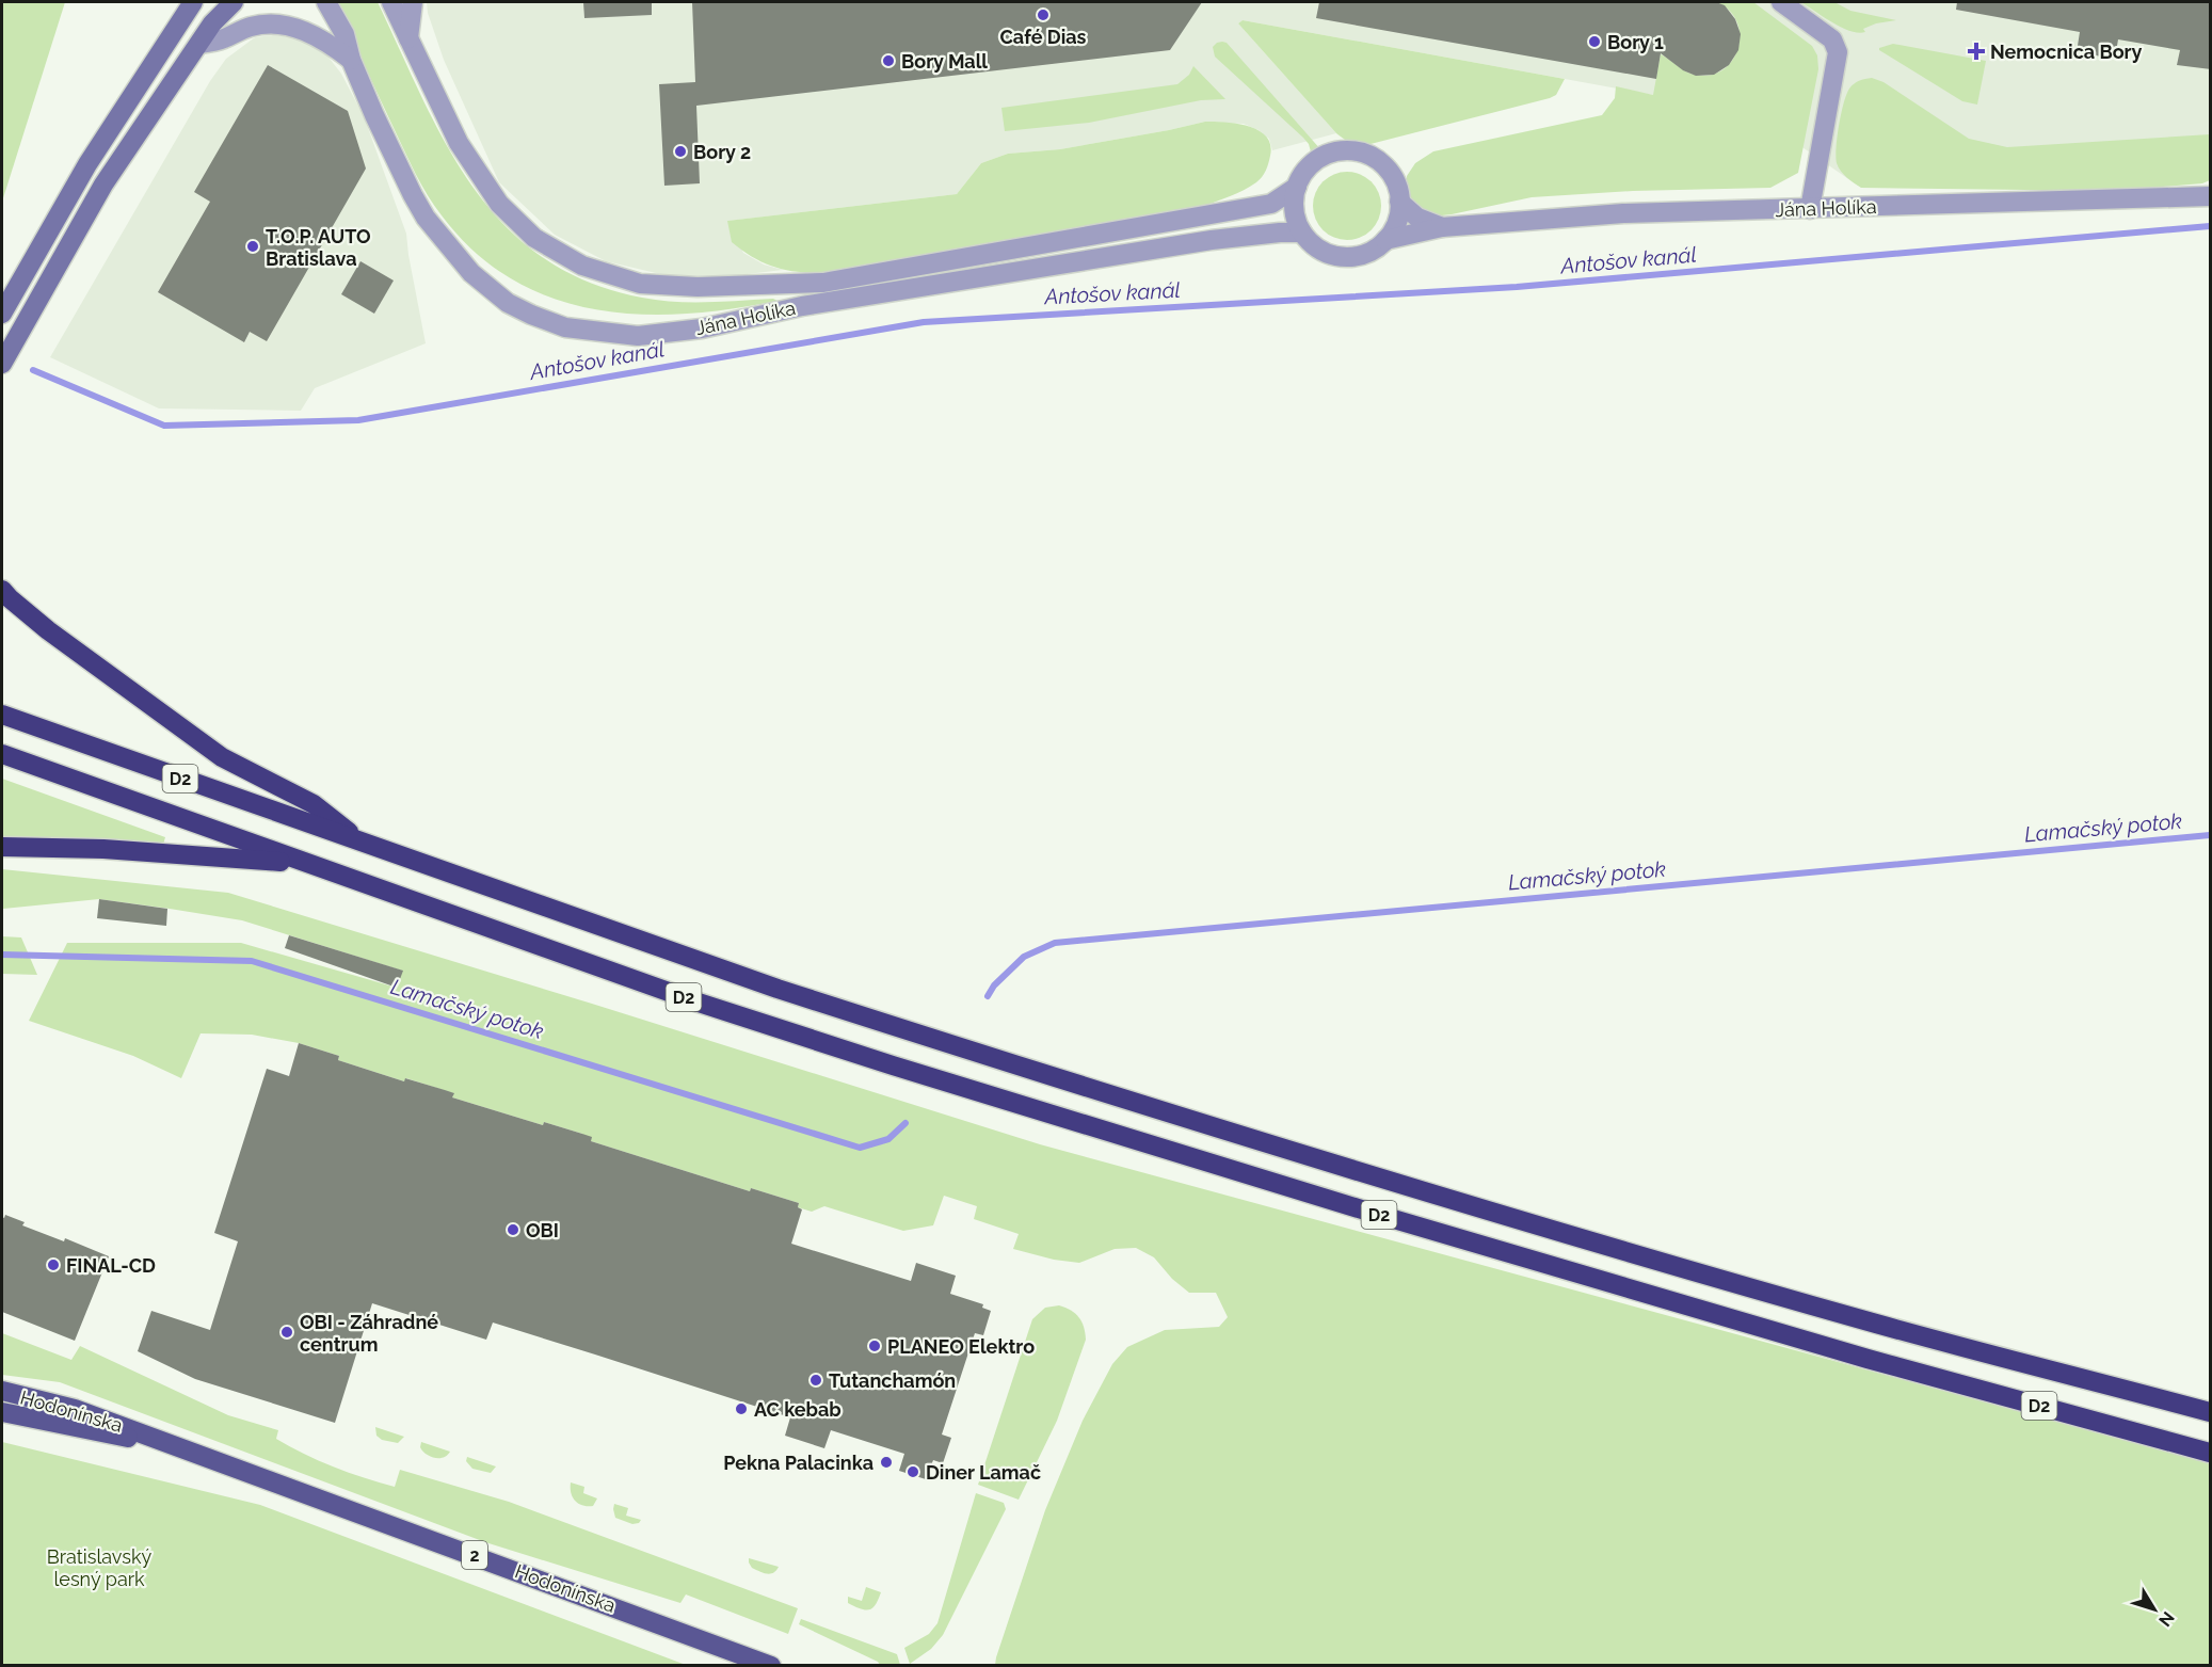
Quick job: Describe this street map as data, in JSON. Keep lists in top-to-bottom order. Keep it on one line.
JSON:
{"streets":{"highway":["D2"],"main road":["Hodonínska","2"],"street":["Jána Holíka"]},"water":["Antošov kanál","Lamačský potok"],"parks":["Bratislavský lesný park"],"places":{"other":["Café Dias","Bory 1","Bory Mall","Bory 2","T.O.P. AUTO Bratislava","OBI","FINAL-CD","OBI - Záhradné centrum","PLANEO Elektro","Tutanchamón","AC kebab","Pekna Palacinka","Diner Lamač"],"health":["Nemocnica Bory"]},"north":"bottom right"}
